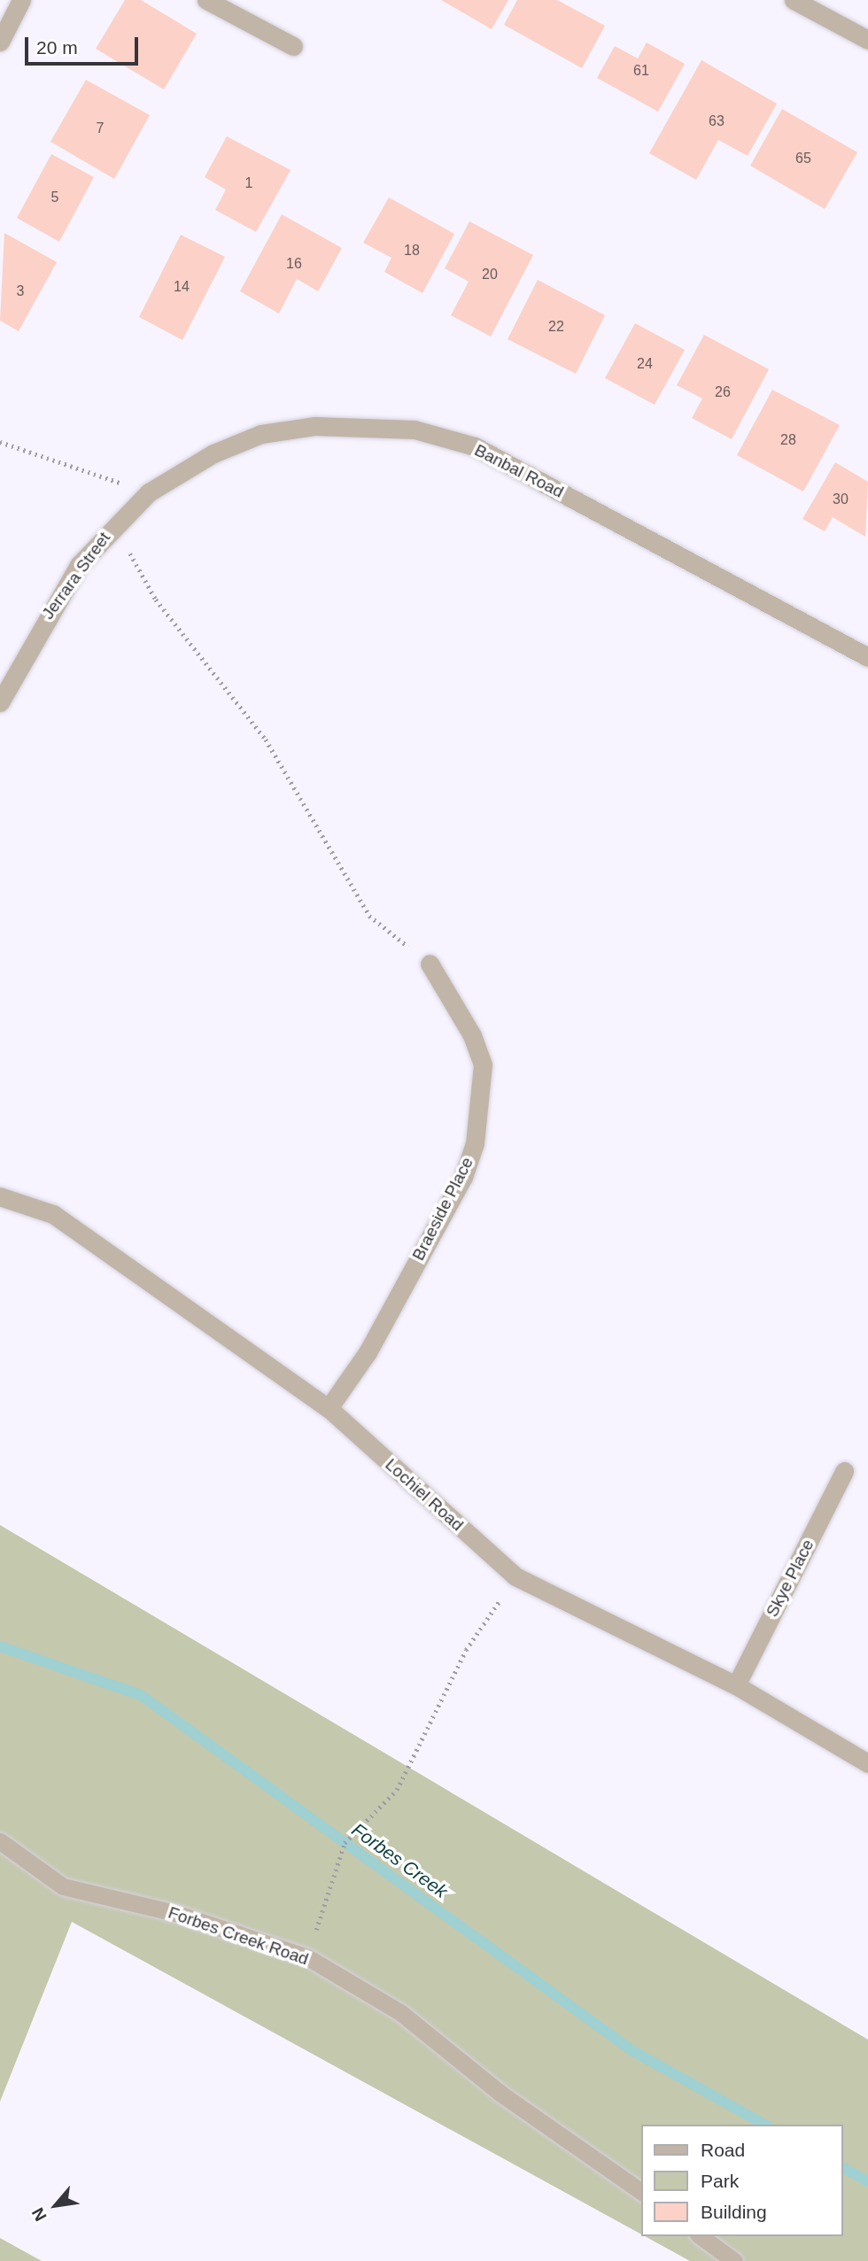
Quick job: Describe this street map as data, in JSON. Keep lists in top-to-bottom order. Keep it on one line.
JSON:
{"streets":{"street":["Banbal Road","Jerrara Street","Braeside Place","Lochiel Road","Skye Place"],"lane":["Forbes Creek Road"]},"crossings":[["Banbal Road","Jerrara Street"],["Braeside Place","Lochiel Road"],["Lochiel Road","Skye Place"]],"water":["Forbes Creek"],"house_numbers":["61","63","7","65","1","5","18","16","20","14","3","22","24","26","28","30"],"legend":["Road","Park","Building"],"scale_bar":"20 m","north":"bottom left"}
